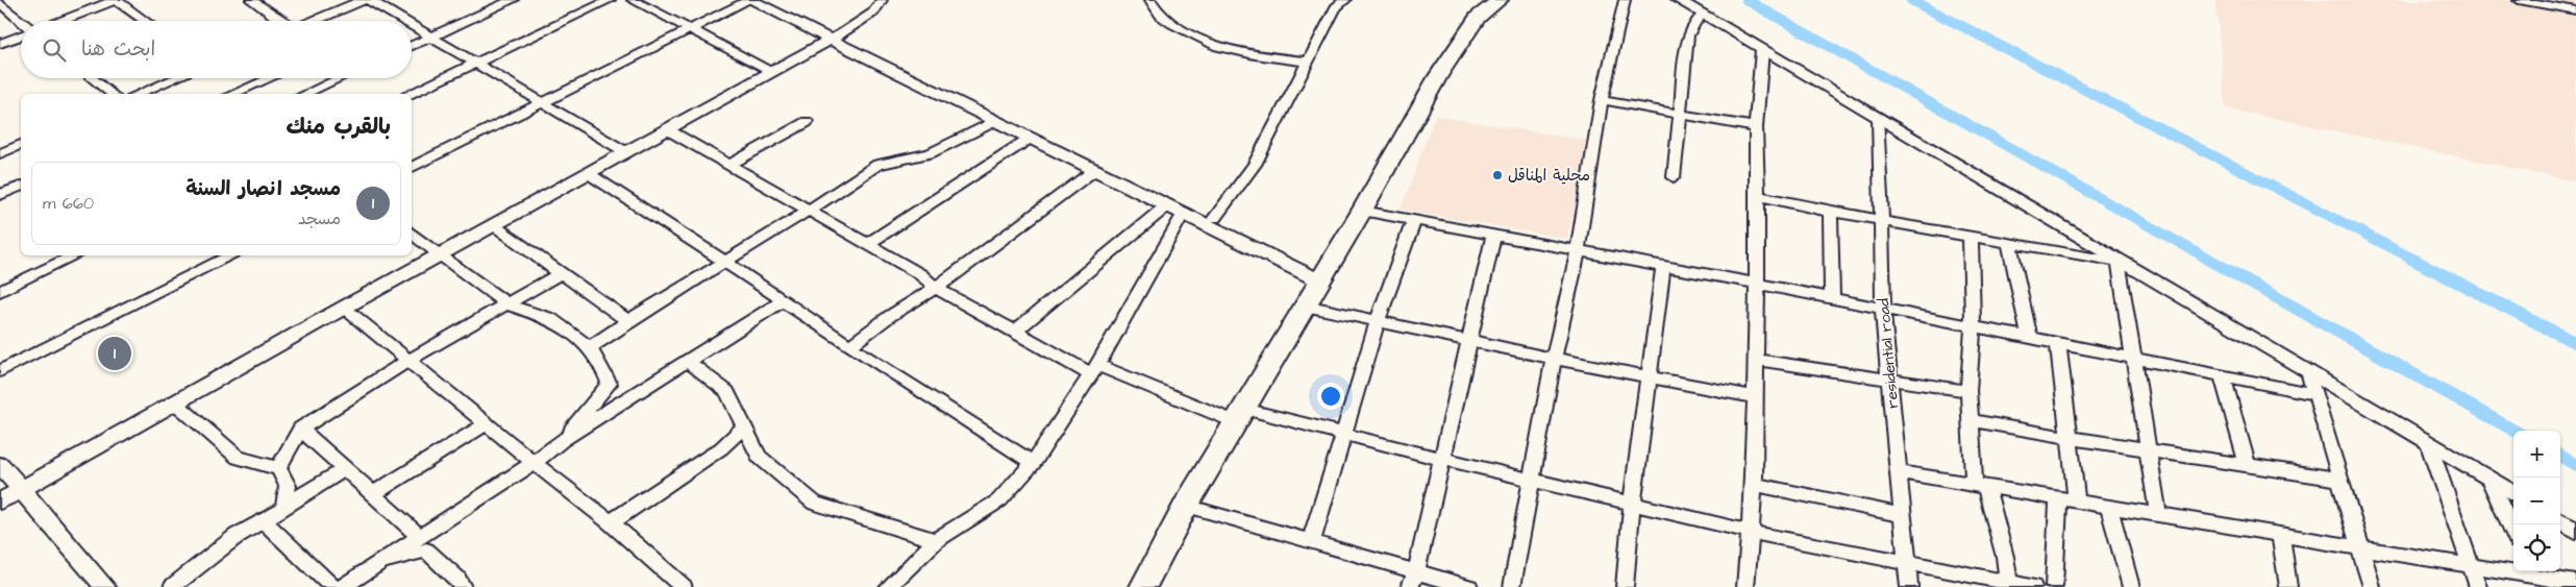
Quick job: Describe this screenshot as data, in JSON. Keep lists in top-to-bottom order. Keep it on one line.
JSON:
{"streets":{"street":["residential road"]},"places":["محلية المناقل"],"page":{"search":"ابحث هنا","heading":"بالقرب منك","list":[{"mark":"1","name":"مسجد انصار السنة","note":"مسجد","value":"660 m"}],"pins":"1","map_buttons":["+","−"]}}
